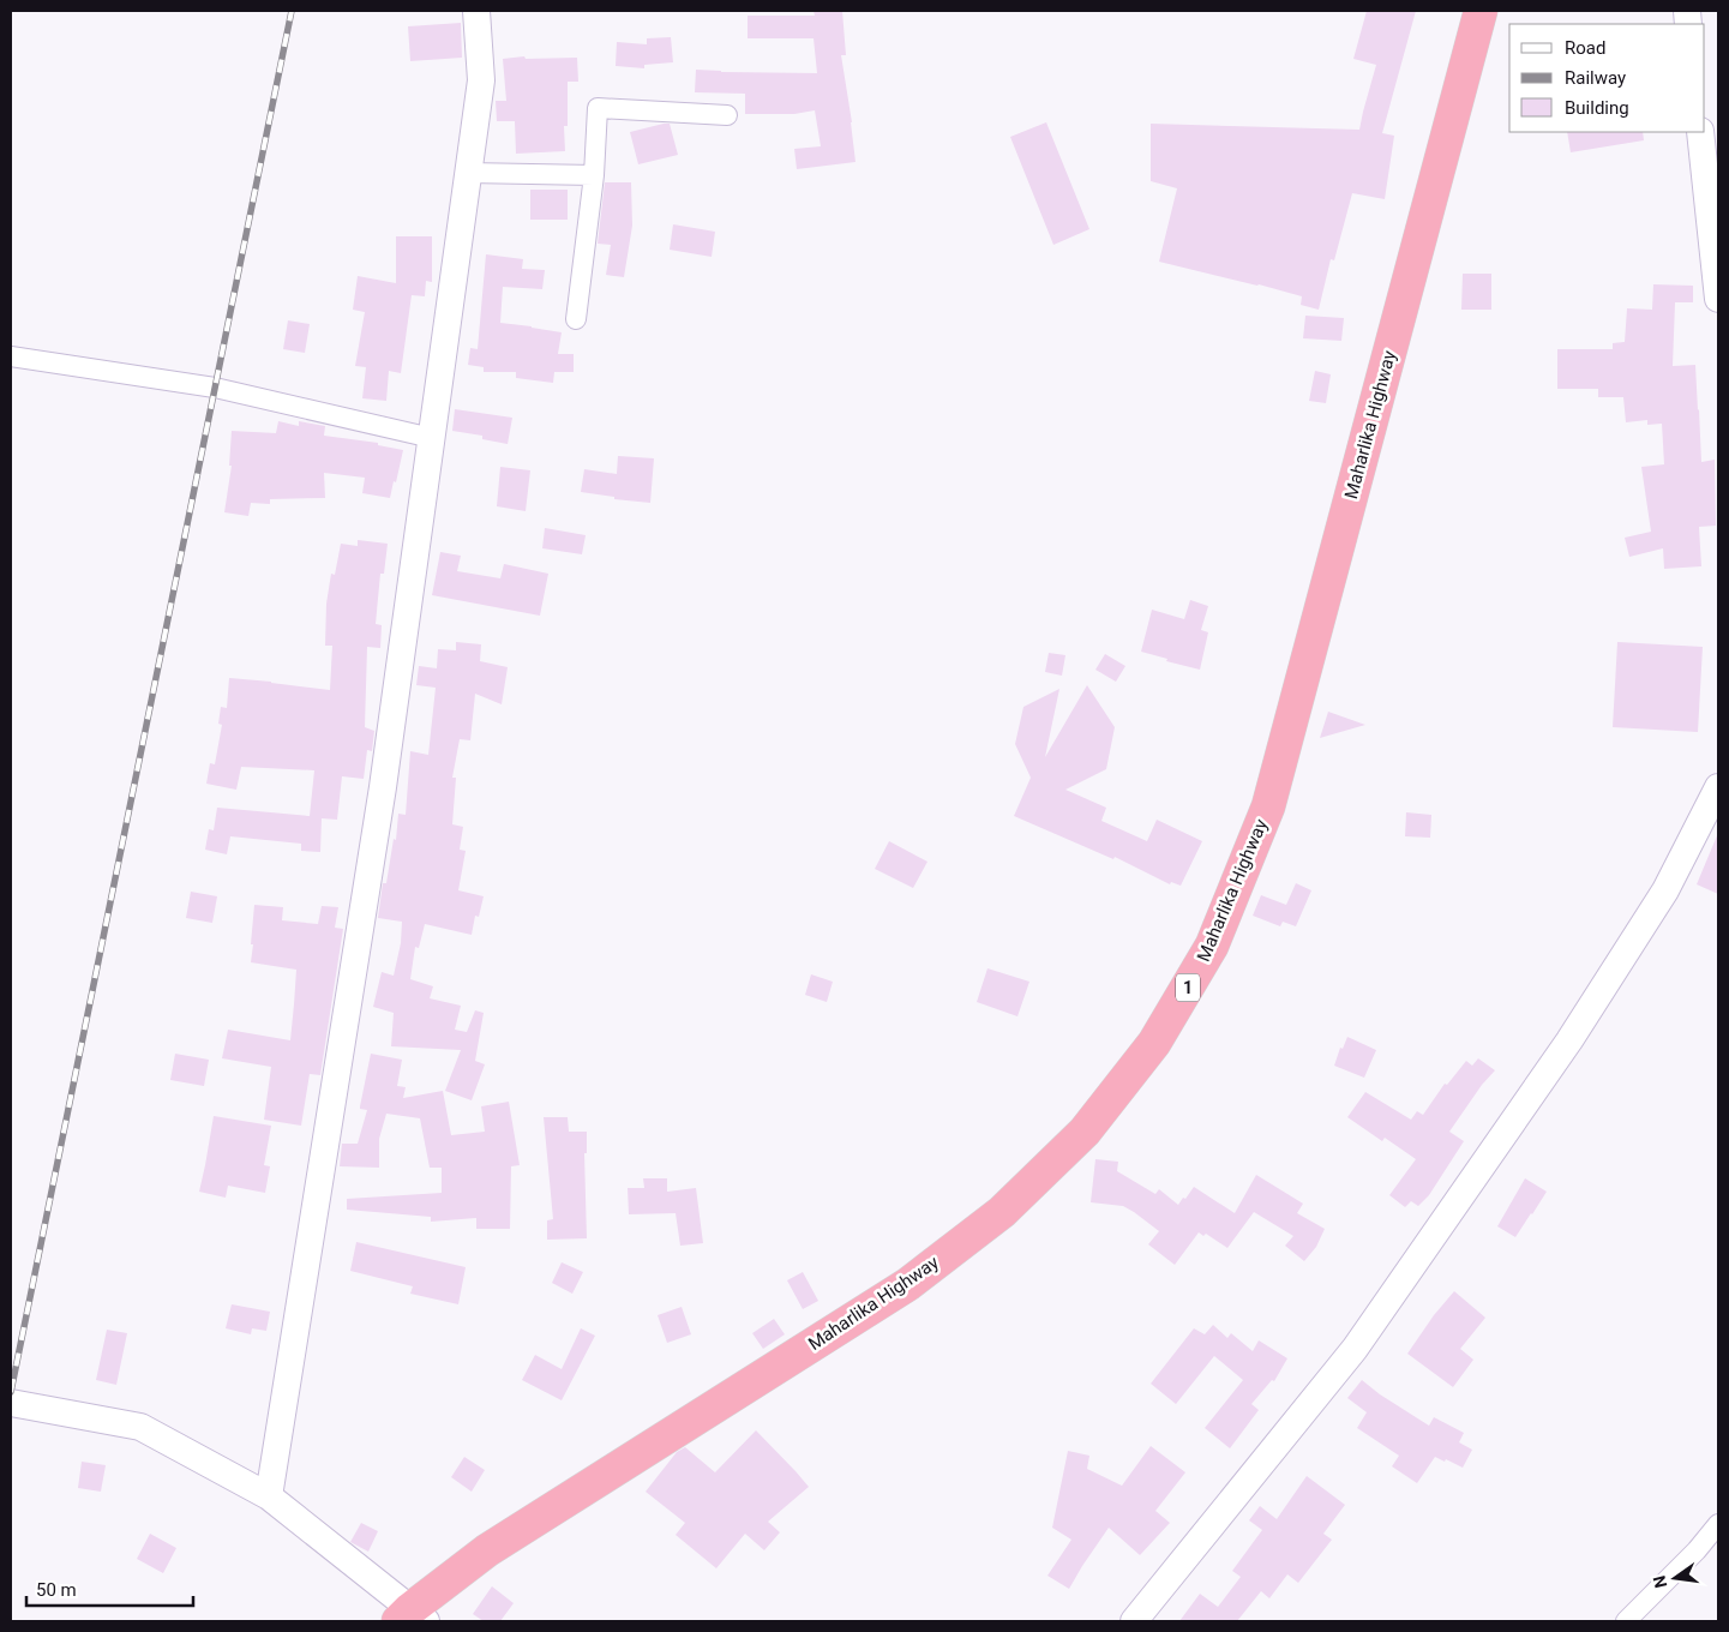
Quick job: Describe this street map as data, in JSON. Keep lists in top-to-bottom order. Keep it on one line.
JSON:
{"streets":{"highway":["Maharlika Highway","1"]},"legend":["Road","Railway","Building"],"scale_bar":"50 m","north":"left"}
